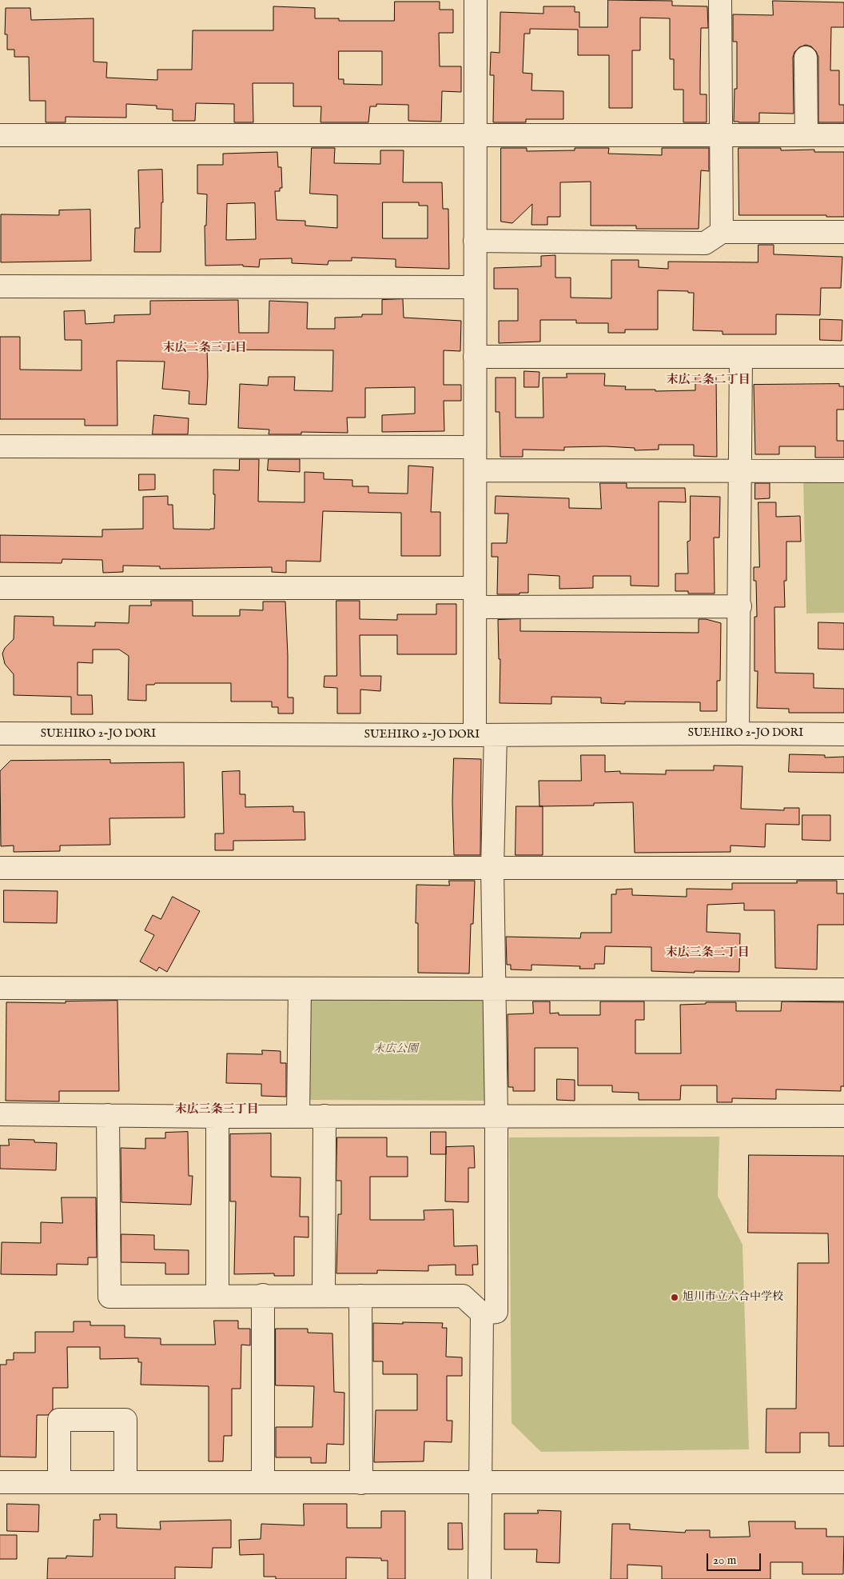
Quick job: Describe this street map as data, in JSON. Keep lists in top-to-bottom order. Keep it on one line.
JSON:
{"streets":{"street":["SUEHIRO 2-JO DORI"]},"districts":["末広二条三丁目","末広二条二丁目","末広三条二丁目","末広三条三丁目"],"parks":["末広公園"],"places":["旭川市立六合中学校"],"scale_bar":"20 m"}
